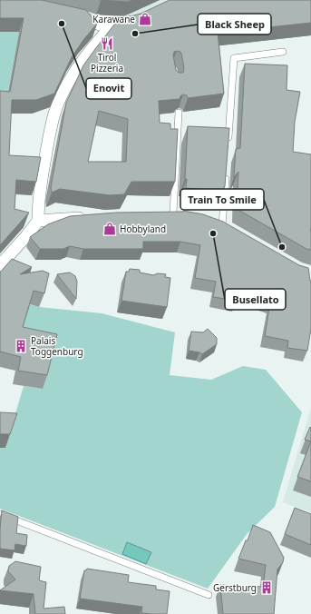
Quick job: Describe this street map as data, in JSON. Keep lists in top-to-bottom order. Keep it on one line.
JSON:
{"places":{"shop":["Karawane","Hobbyland"],"other":["Enovit","Black Sheep","Busellato","Train To Smile"],"restaurant":["Tirol Pizzeria"],"building":["Palais Toggenburg","Gerstburg"]}}
